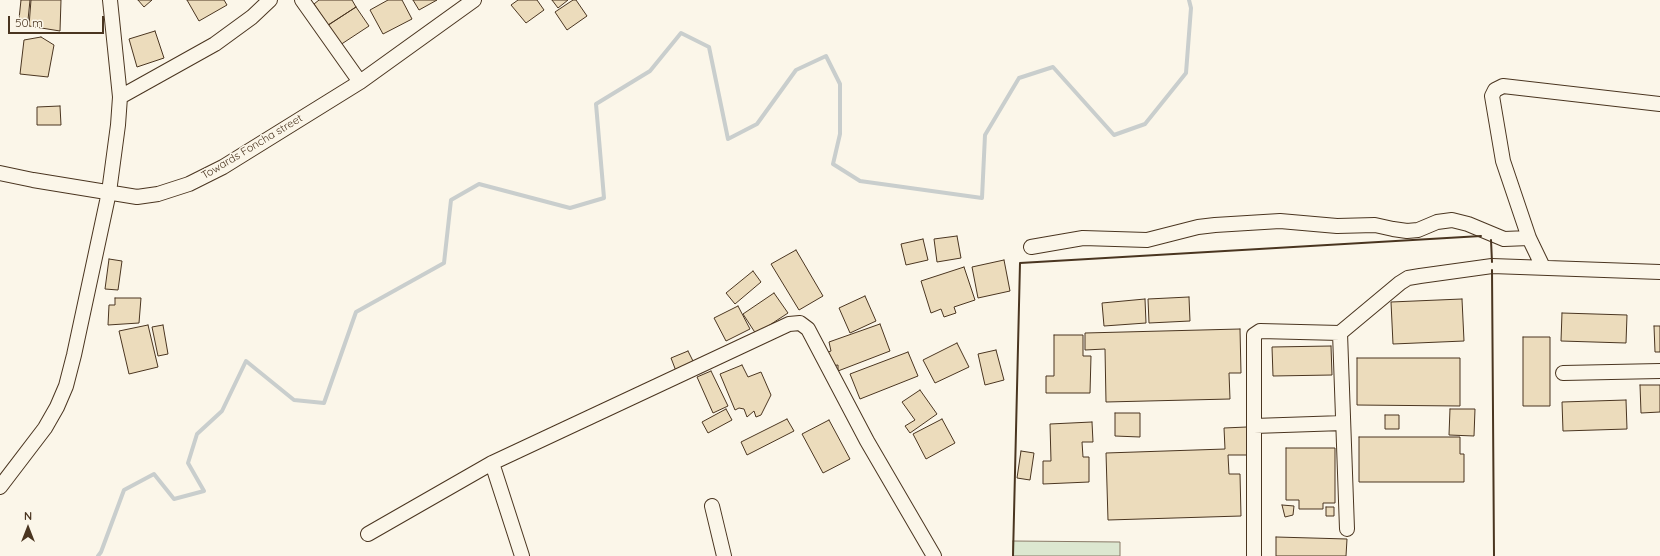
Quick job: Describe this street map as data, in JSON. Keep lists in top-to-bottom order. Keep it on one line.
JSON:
{"streets":{"street":["Towards Foncha street"]},"scale_bar":"50 m","north":"top"}
